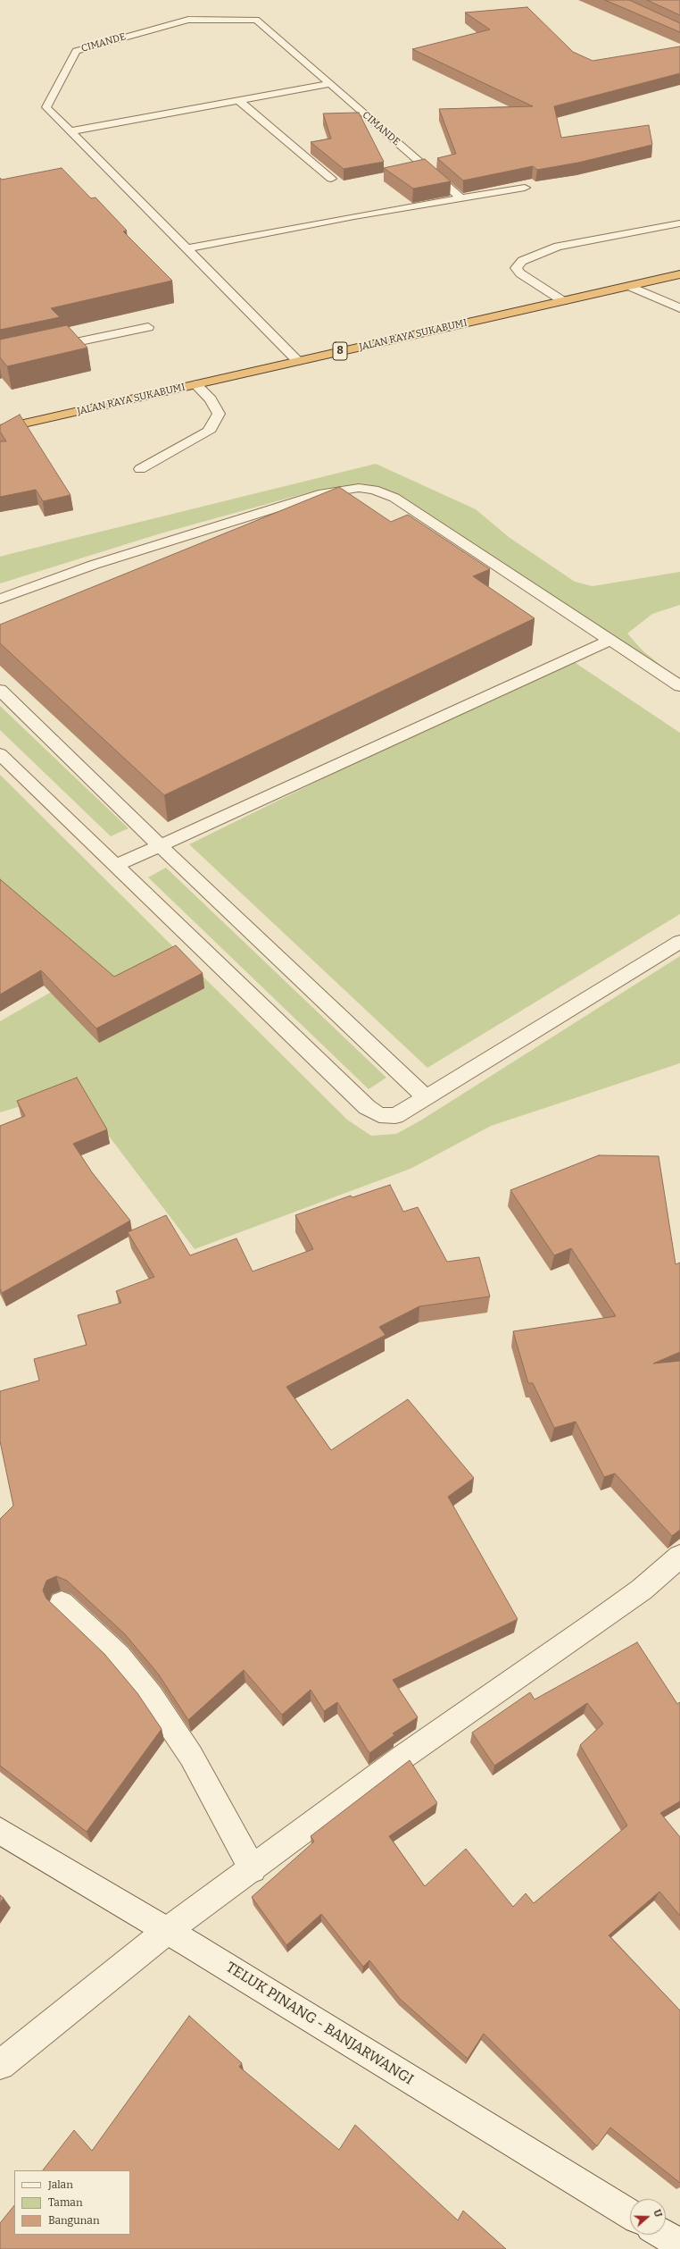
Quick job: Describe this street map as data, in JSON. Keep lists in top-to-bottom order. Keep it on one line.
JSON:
{"streets":{"highway":["JALAN RAYA SUKABUMI","8"],"street":["CIMANDE","TELUK PINANG - BANJARWANGI"]},"crossings":[["CIMANDE","JALAN RAYA SUKABUMI"]],"legend":["Jalan","Taman","Bangunan"],"north":"right"}
